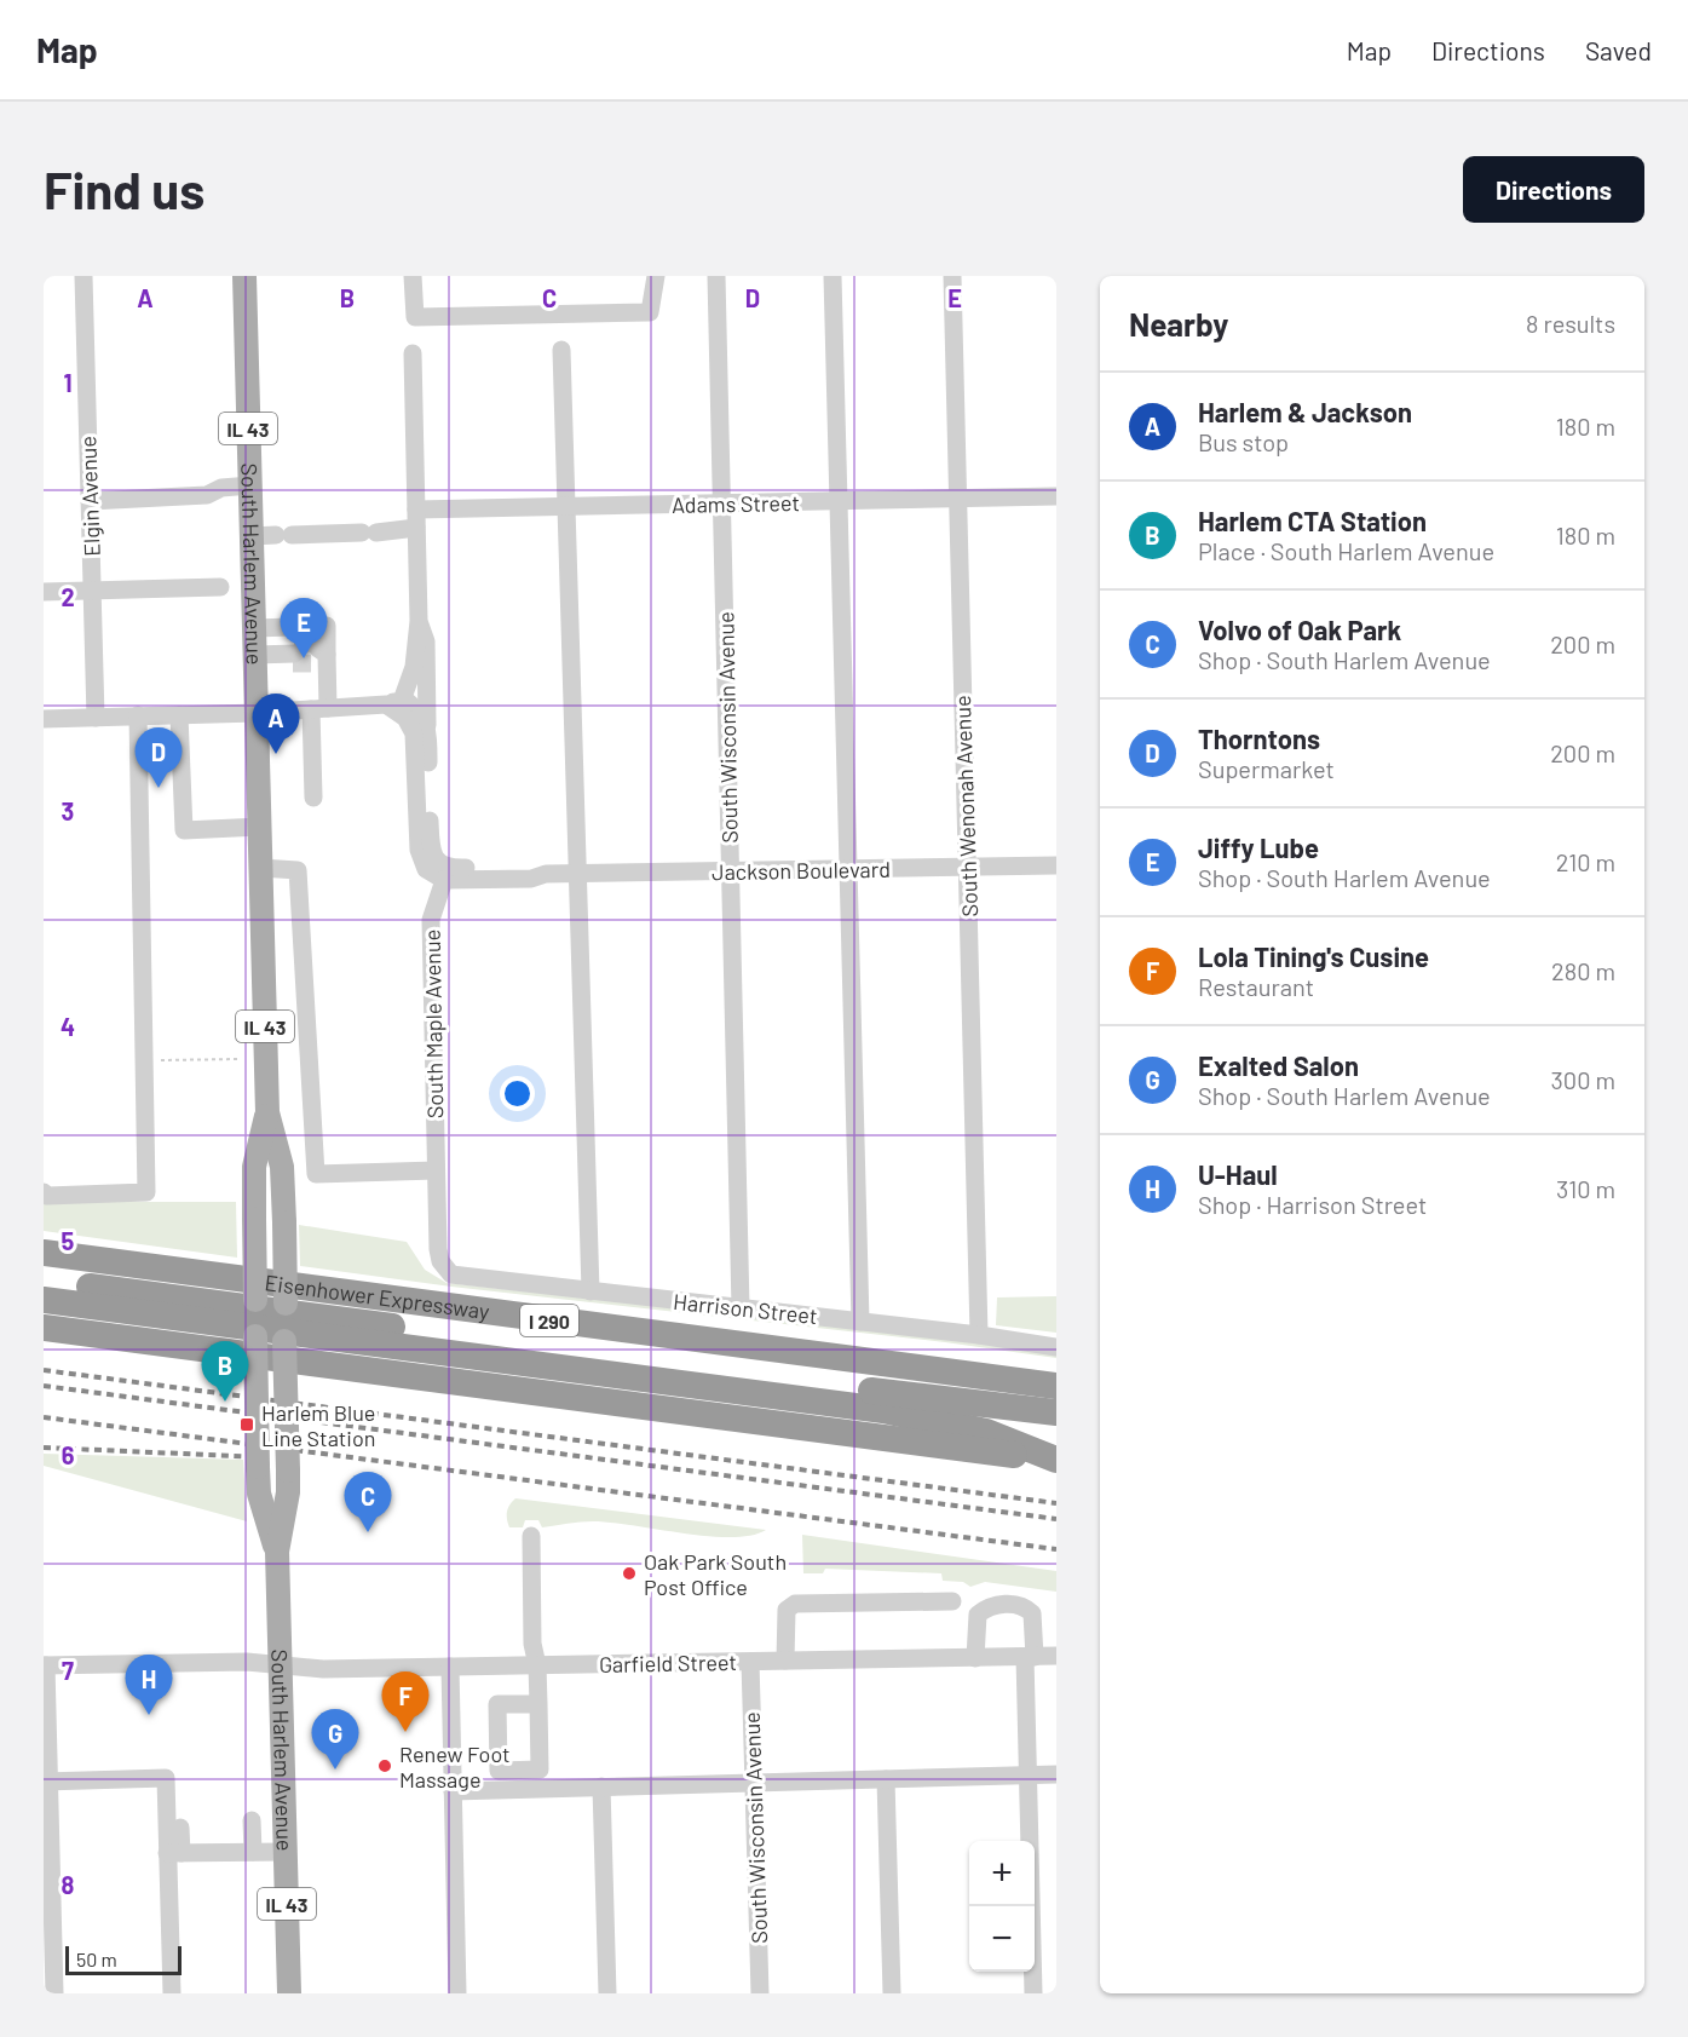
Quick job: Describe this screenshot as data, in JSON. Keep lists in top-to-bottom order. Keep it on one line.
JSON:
{"streets":{"highway":["Eisenhower Expressway","I 290"],"main road":["IL 43","South Harlem Avenue"],"street":["Elgin Avenue","Adams Street","South Wisconsin Avenue","South Wenonah Avenue","Jackson Boulevard","South Maple Avenue","Harrison Street","Garfield Street"]},"crossings":[["Adams Street","South Harlem Avenue"],["Adams Street","South Wisconsin Avenue"],["Adams Street","South Wenonah Avenue"],["South Harlem Avenue","Garfield Street"],["South Wisconsin Avenue","Jackson Boulevard"],["South Wisconsin Avenue","Harrison Street"],["South Wisconsin Avenue","Garfield Street"],["South Wenonah Avenue","Jackson Boulevard"],["South Wenonah Avenue","Harrison Street"],["Jackson Boulevard","South Maple Avenue"],["South Maple Avenue","Harrison Street"]],"places":{"transit":["Harlem Blue Line Station"],"other":["Oak Park South Post Office","Renew Foot Massage"]},"scale_bar":"50 m","page":{"header":"Map","nav":["Map","Directions","Saved"],"buttons":"Directions","title":"Find us","heading":["Nearby","8 results"],"list":[{"mark":"A","name":"Harlem & Jackson","note":"Bus stop","value":"180 m"},{"mark":"B","name":"Harlem CTA Station","note":"Place · South Harlem Avenue","value":"180 m"},{"mark":"C","name":"Volvo of Oak Park","note":"Shop · South Harlem Avenue","value":"200 m"},{"mark":"D","name":"Thorntons","note":"Supermarket","value":"200 m"},{"mark":"E","name":"Jiffy Lube","note":"Shop · South Harlem Avenue","value":"210 m"},{"mark":"F","name":"Lola Tining's Cusine","note":"Restaurant","value":"280 m"},{"mark":"G","name":"Exalted Salon","note":"Shop · South Harlem Avenue","value":"300 m"},{"mark":"H","name":"U-Haul","note":"Shop · Harrison Street","value":"310 m"}],"pins":["E","A","D","B","C","H","F","G"],"map_buttons":["+","−"],"scale":"50 m"},"grid":{"columns":["A","B","C","D","E"],"rows":["1","2","3","4","5","6","7","8"]}}
